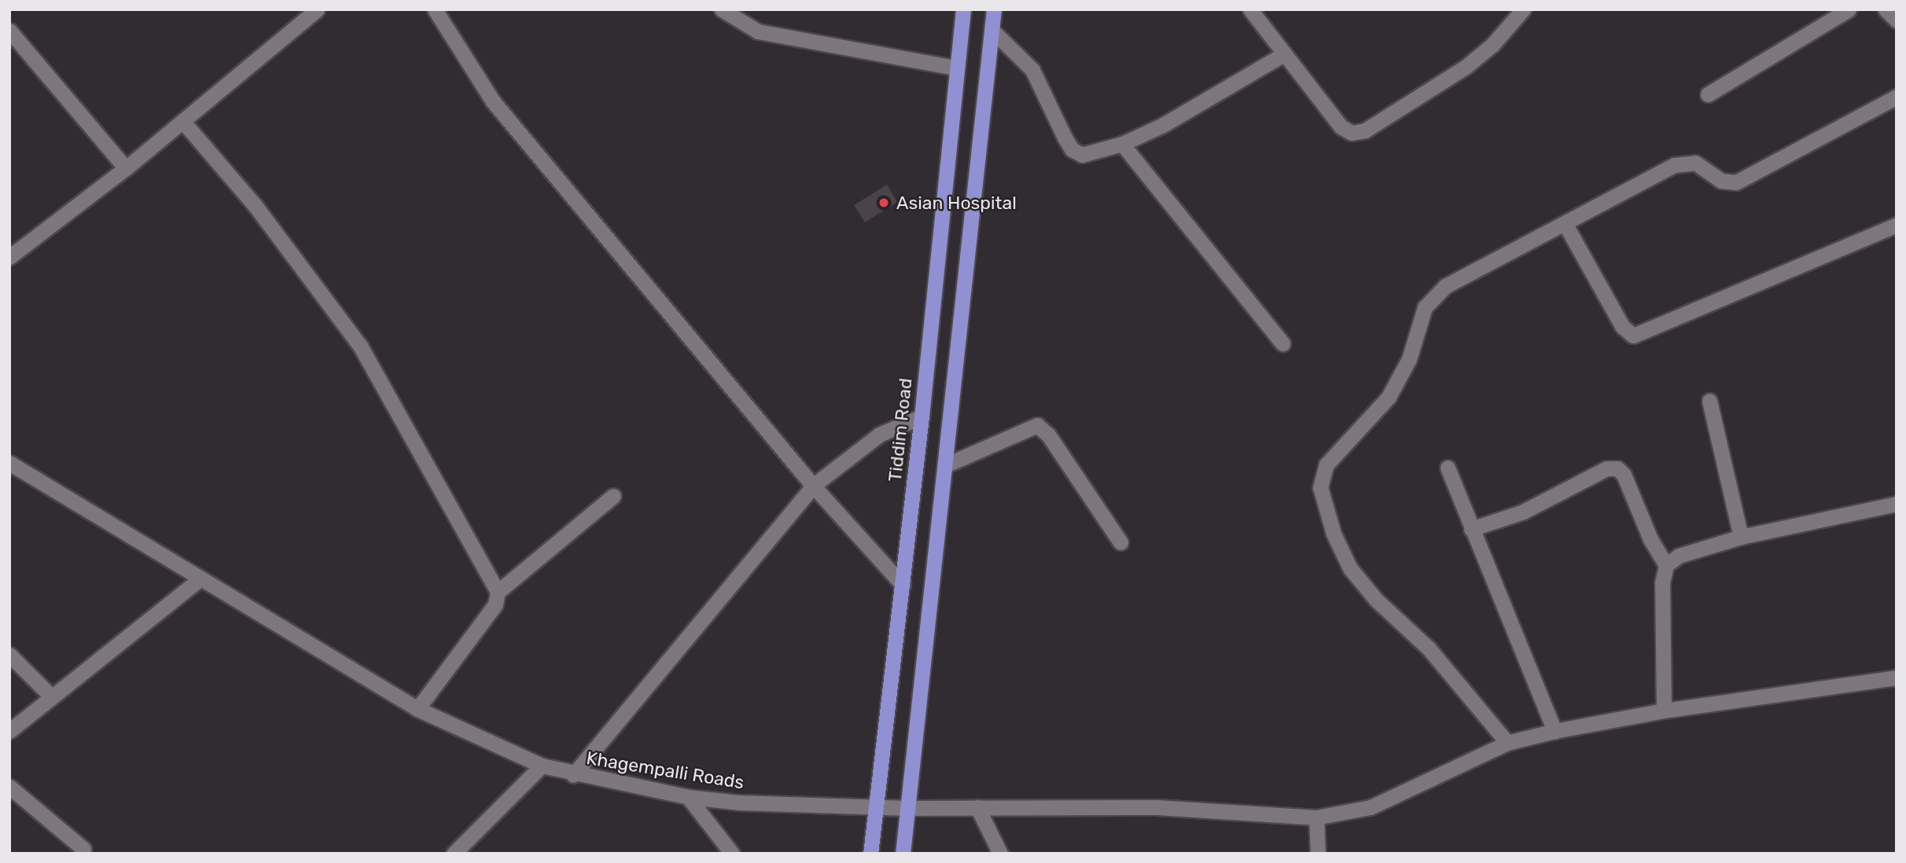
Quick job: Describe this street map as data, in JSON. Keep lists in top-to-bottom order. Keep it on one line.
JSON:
{"streets":{"highway":["Tiddim Road"],"street":["Khagempalli Roads"]},"crossings":[["Tiddim Road","Khagempalli Roads"]],"places":["Asian Hospital"]}
